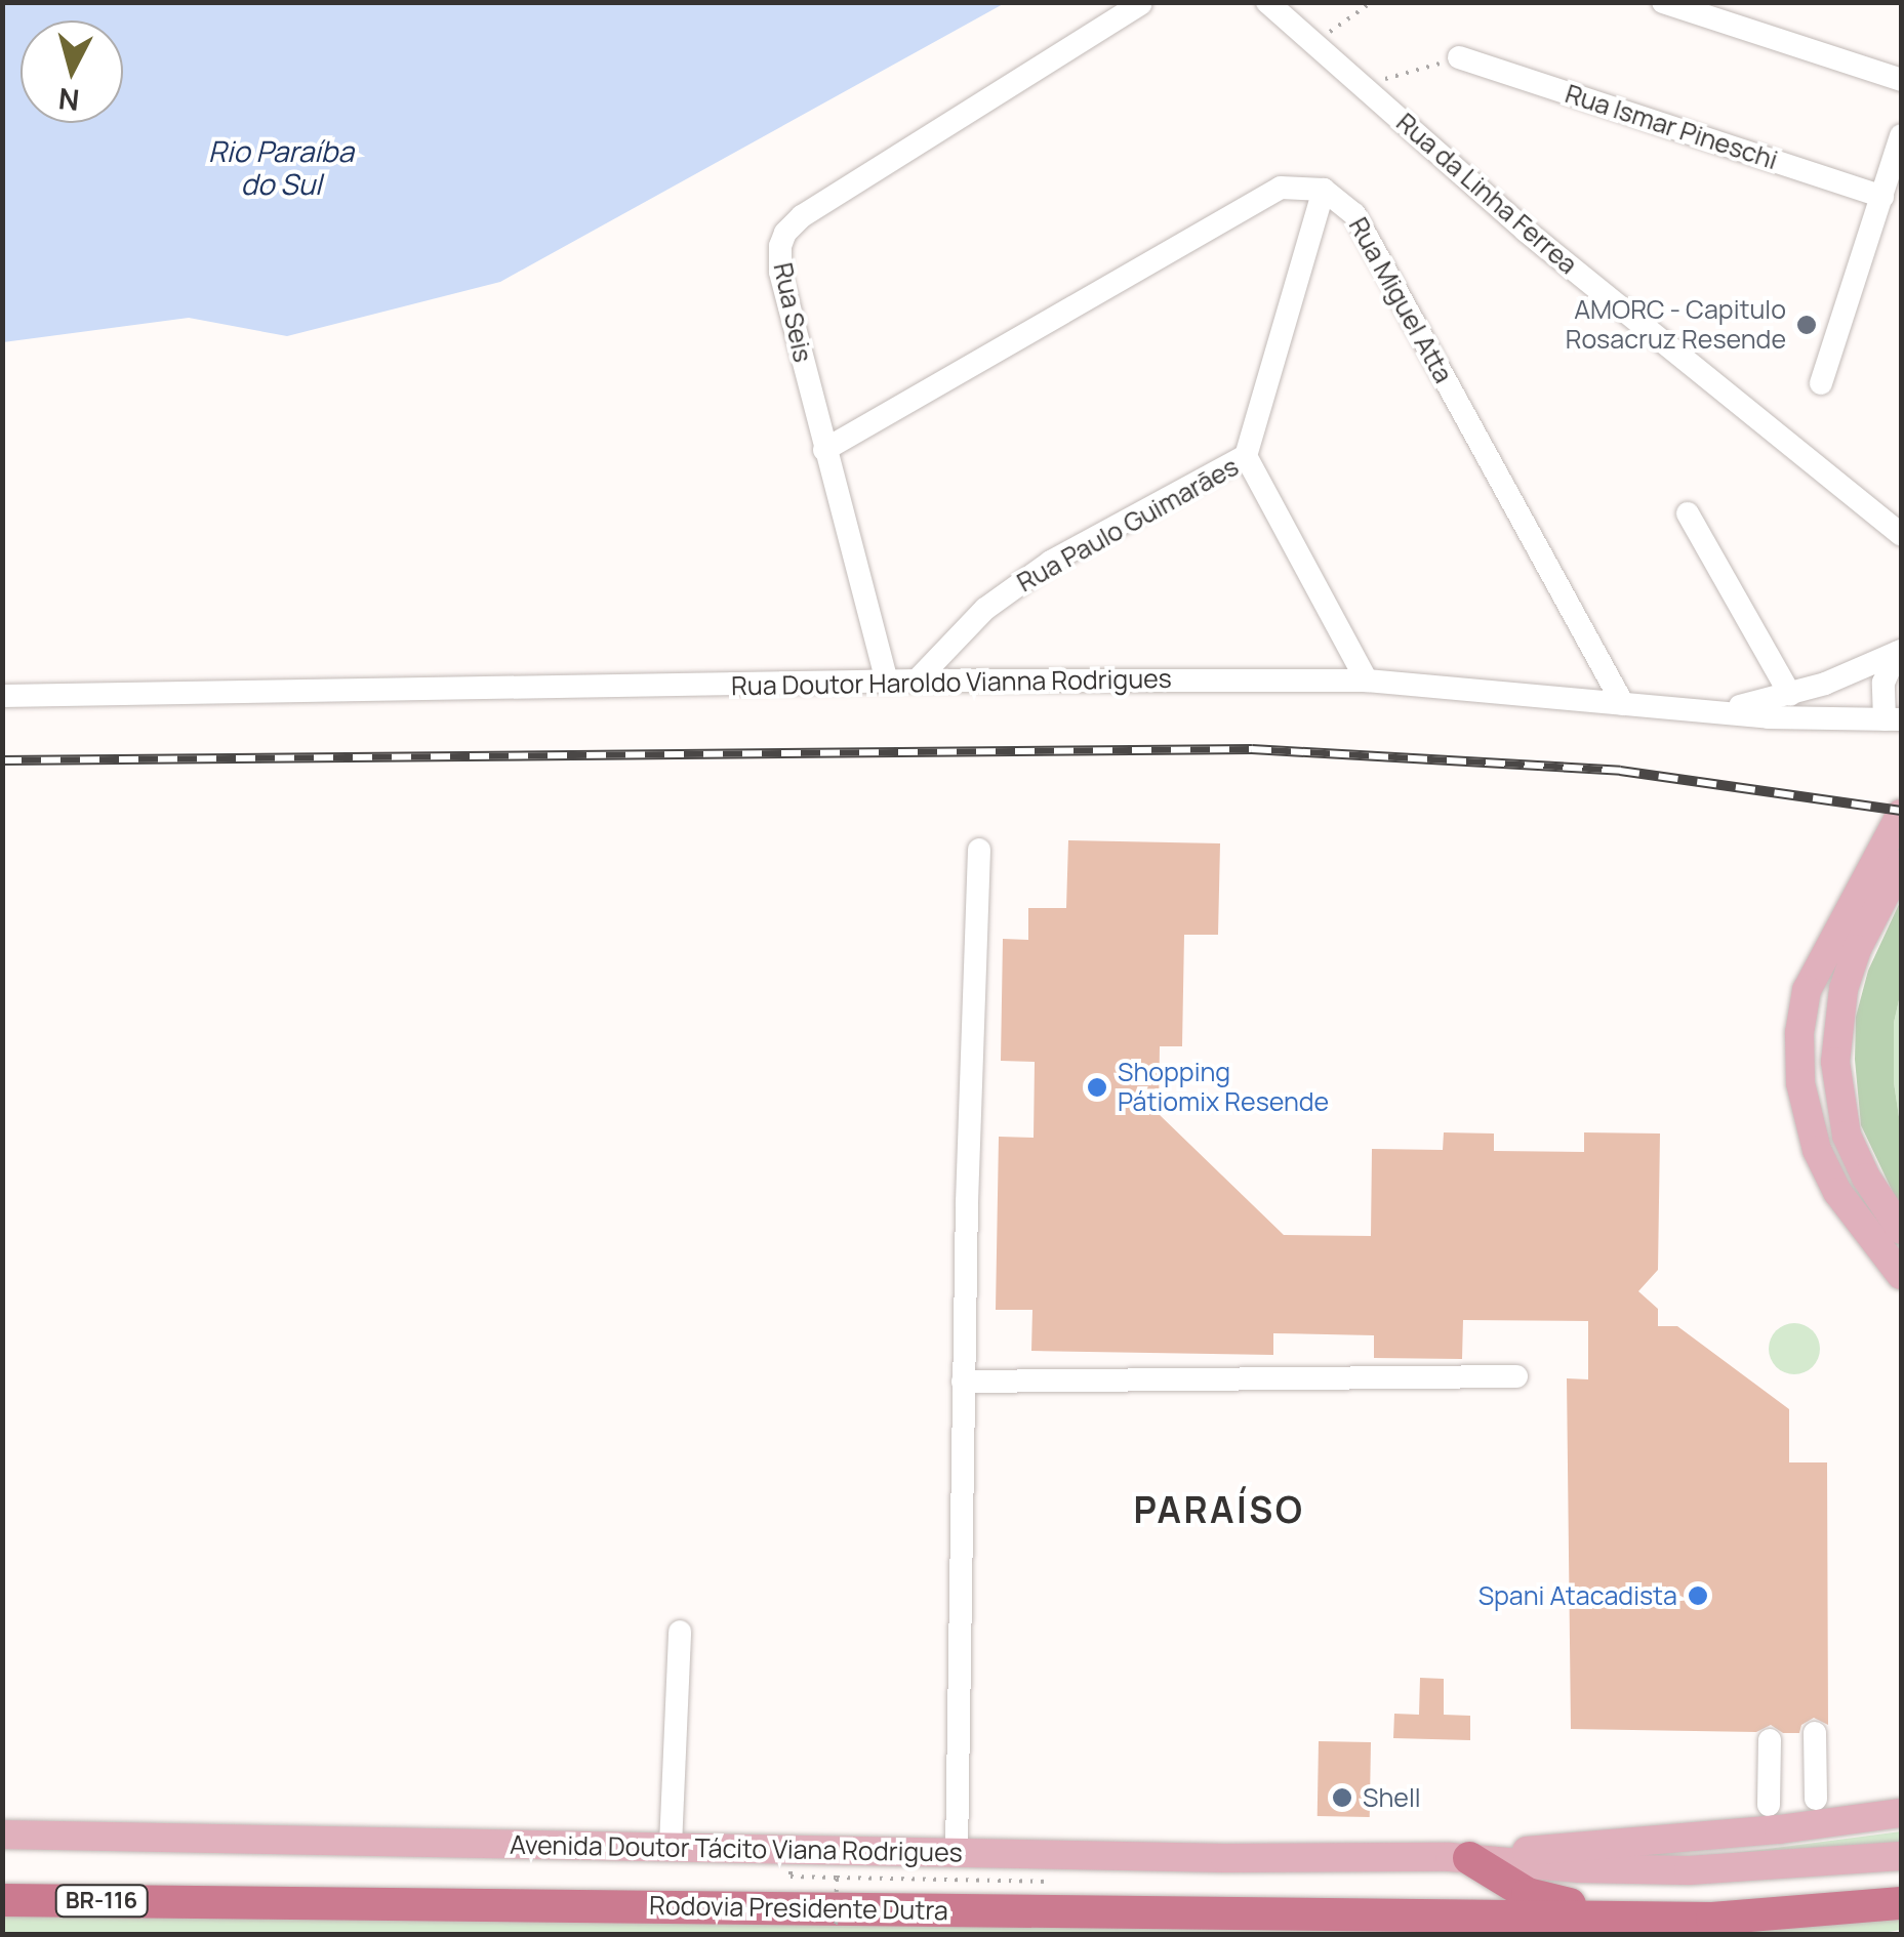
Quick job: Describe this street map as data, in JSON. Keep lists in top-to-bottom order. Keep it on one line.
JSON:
{"streets":{"highway":["BR-116","Rodovia Presidente Dutra"],"main road":["Avenida Doutor Tácito Viana Rodrigues"],"street":["Rua Ismar Pineschi","Rua da Linha Ferrea","Rua Miguel Atta","Rua Seis","Rua Paulo Guimarães","Rua Doutor Haroldo Vianna Rodrigues"]},"crossings":[["Rua Miguel Atta","Rua Doutor Haroldo Vianna Rodrigues"],["Rua Seis","Rua Doutor Haroldo Vianna Rodrigues"],["Rua Paulo Guimarães","Rua Doutor Haroldo Vianna Rodrigues"]],"districts":["PARAÍSO"],"water":["Rio Paraíba do Sul"],"places":["AMORC - Capitulo Rosacruz Resende","Shopping Pátiomix Resende","Spani Atacadista","Shell"],"north":"bottom"}
